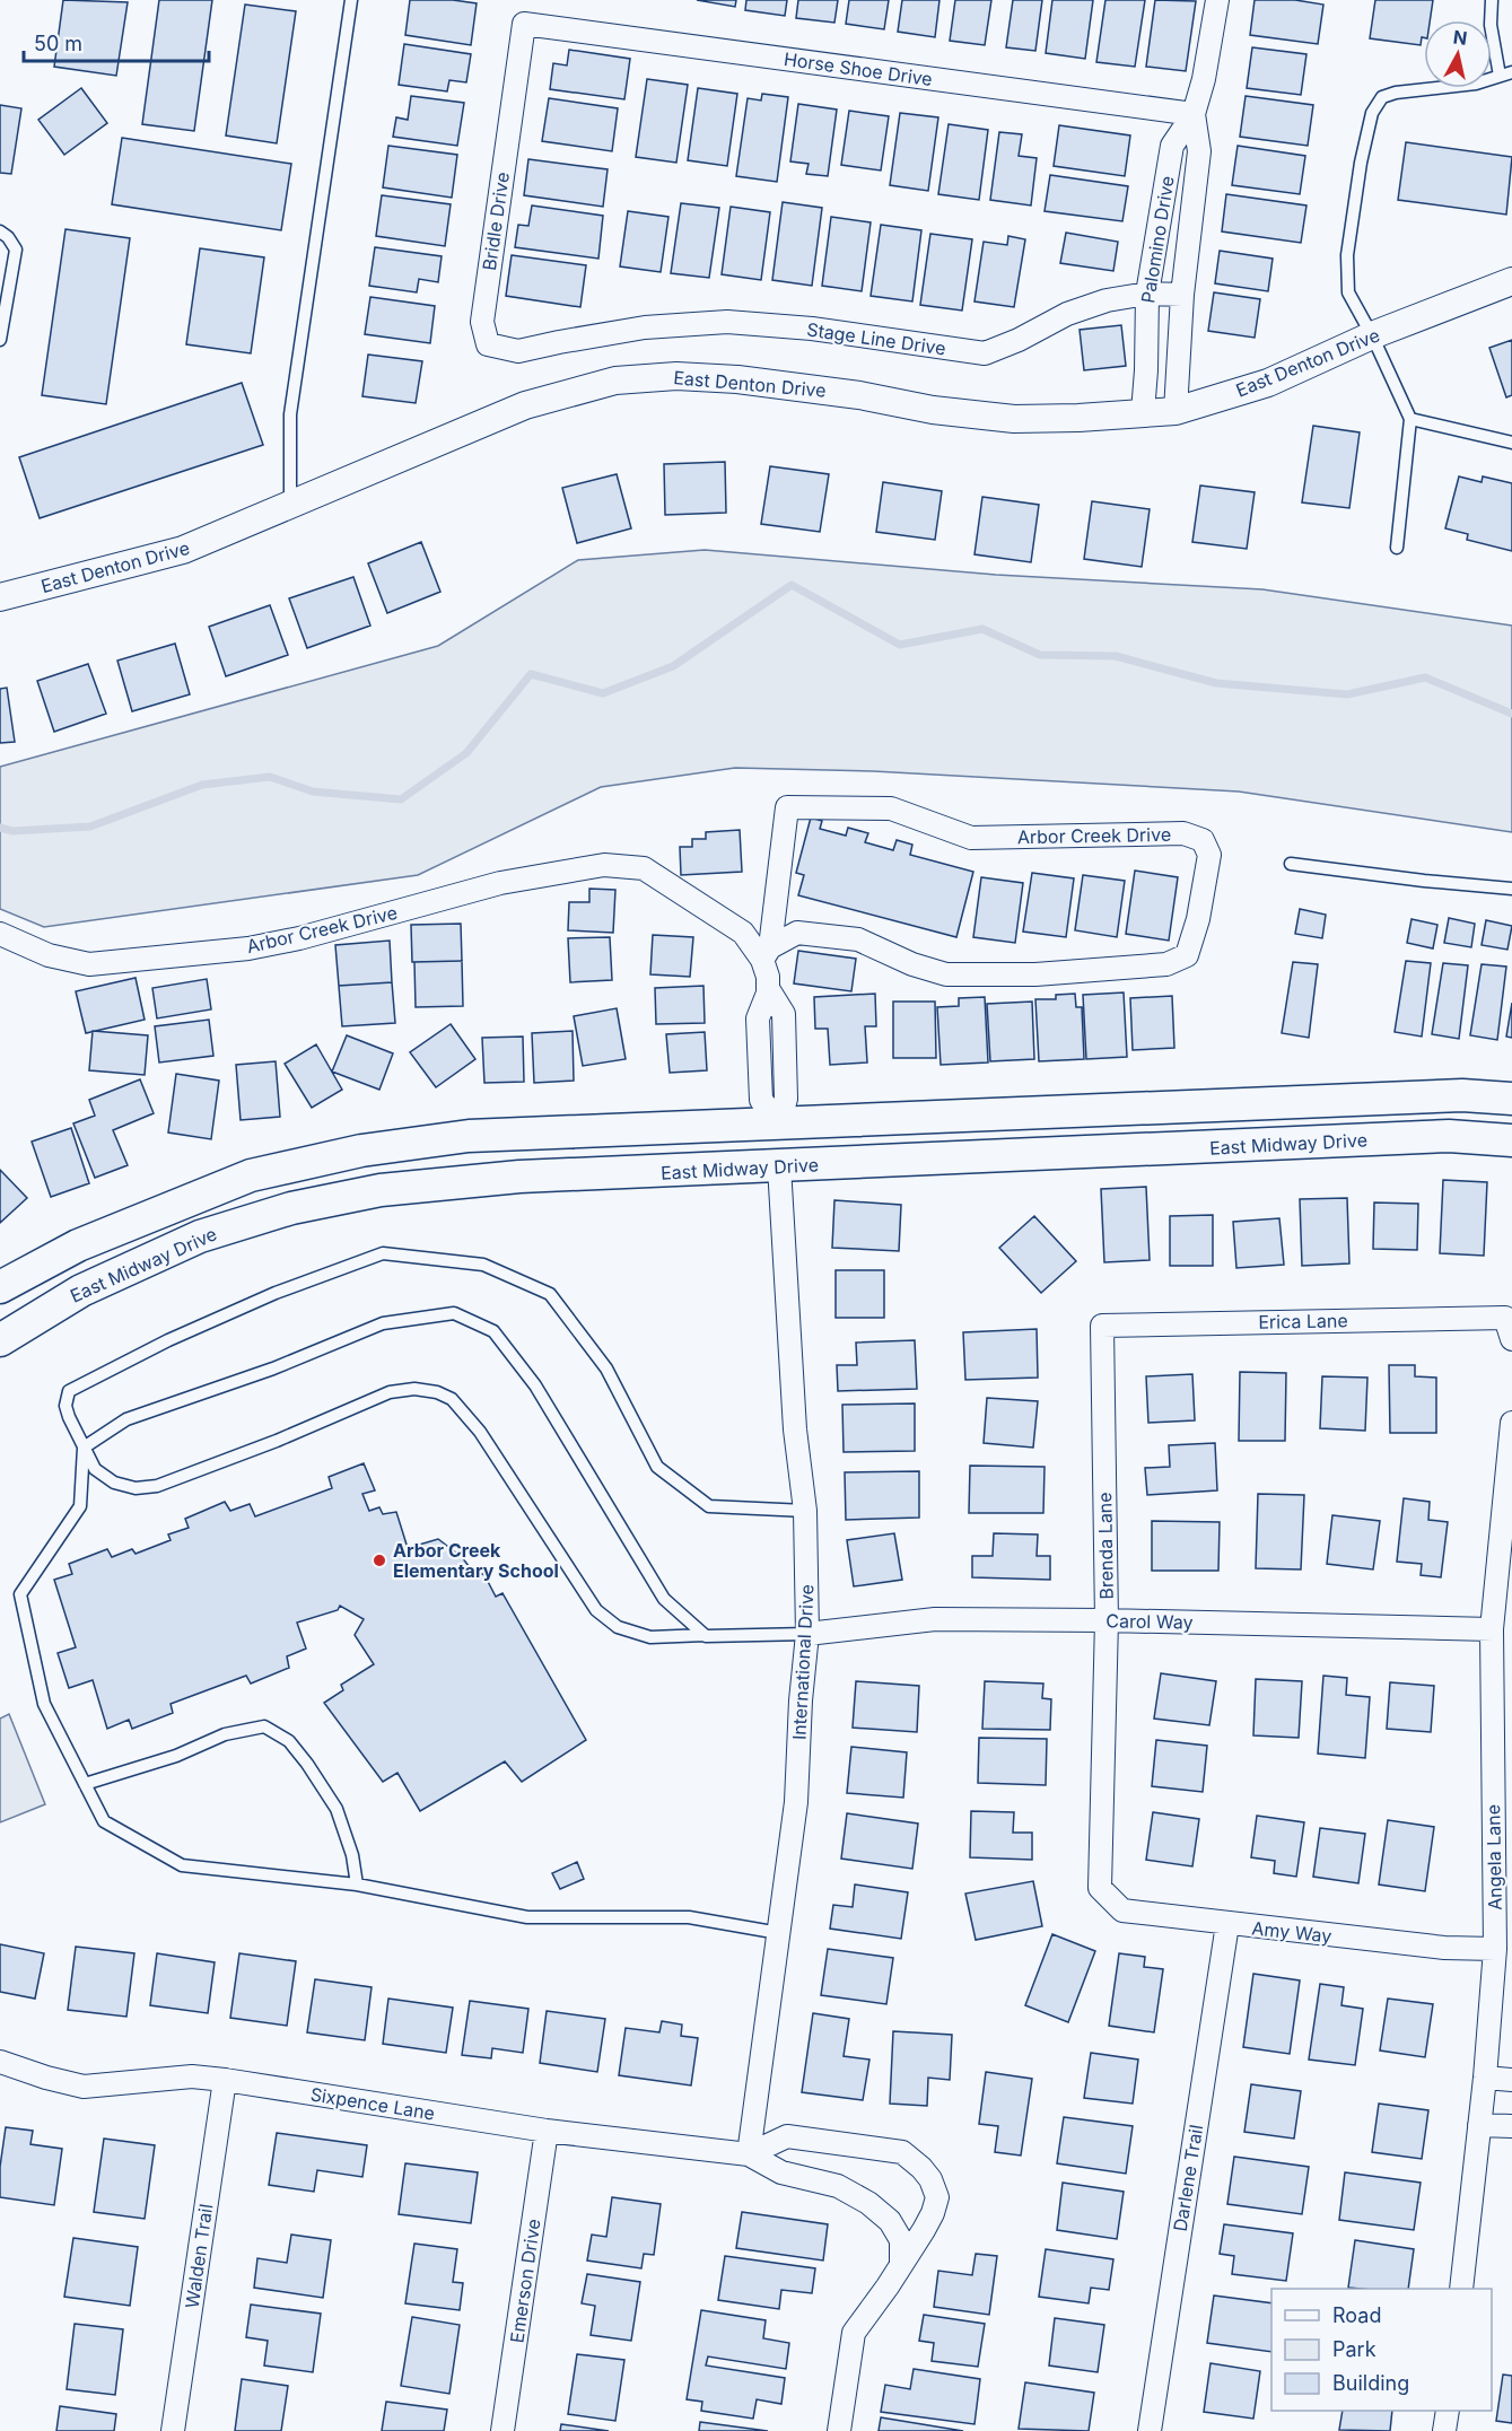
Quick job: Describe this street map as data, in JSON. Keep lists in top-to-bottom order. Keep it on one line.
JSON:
{"streets":{"main road":["East Midway Drive"],"street":["Horse Shoe Drive","Bridle Drive","Palomino Drive","Stage Line Drive","East Denton Drive","Arbor Creek Drive","Erica Lane","Brenda Lane","Carol Way","International Drive","Angela Lane","Amy Way","Sixpence Lane","Darlene Trail","Walden Trail","Emerson Drive"]},"crossings":[["Horse Shoe Drive","Bridle Drive"],["Horse Shoe Drive","Palomino Drive"],["Bridle Drive","Stage Line Drive"],["Palomino Drive","Stage Line Drive"],["Palomino Drive","East Denton Drive"],["East Midway Drive","International Drive"],["Erica Lane","Brenda Lane"],["Brenda Lane","Carol Way"],["Brenda Lane","Amy Way"],["Carol Way","International Drive"],["Carol Way","Angela Lane"],["International Drive","Sixpence Lane"],["Angela Lane","Amy Way"],["Amy Way","Darlene Trail"],["Sixpence Lane","Walden Trail"],["Sixpence Lane","Emerson Drive"]],"places":["Arbor Creek Elementary School"],"legend":["Road","Park","Building"],"scale_bar":"50 m","north":"top"}
